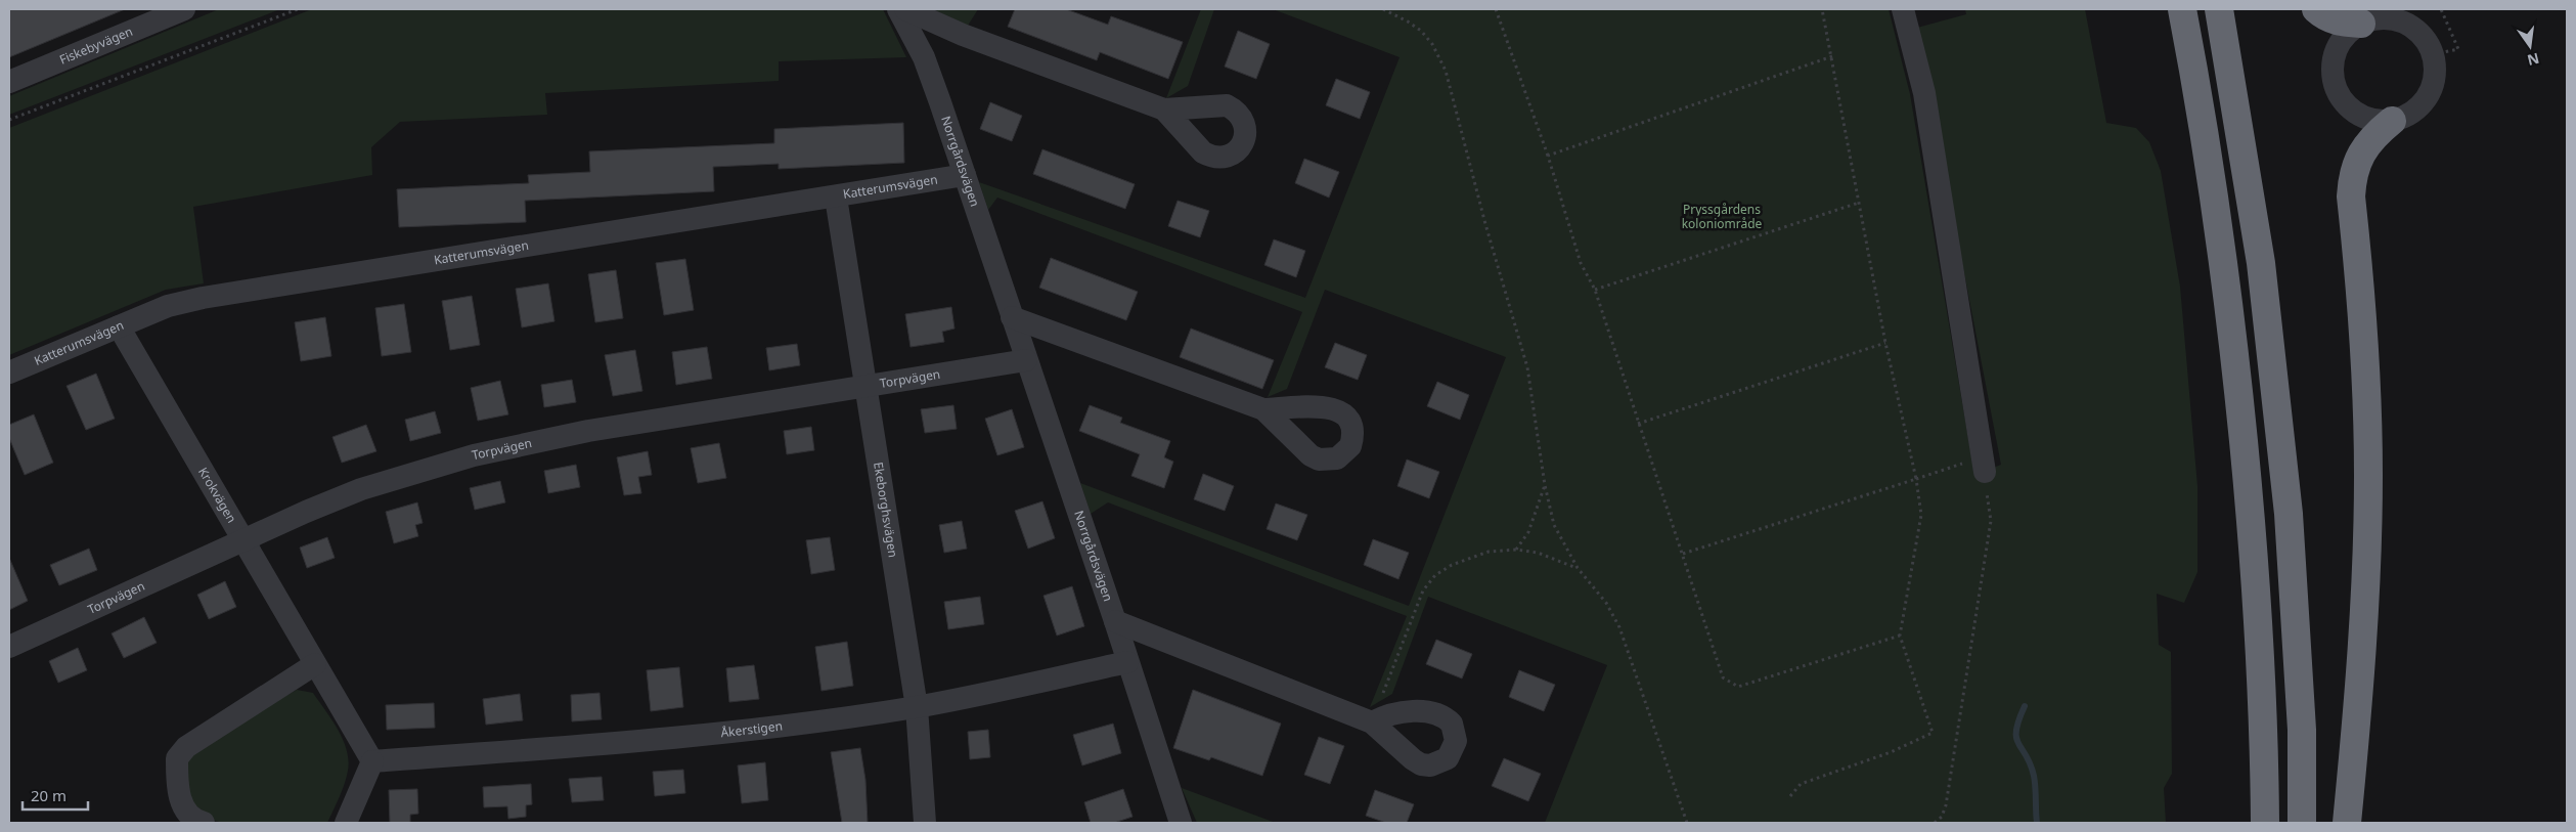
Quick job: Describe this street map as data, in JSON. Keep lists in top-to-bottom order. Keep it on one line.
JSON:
{"streets":{"street":["Fiskebyvägen","Norrgårdsvägen","Katterumsvägen","Torpvägen","Krokvägen","Ekeborghsvägen","Åkerstigen"]},"crossings":[["Norrgårdsvägen","Katterumsvägen"],["Norrgårdsvägen","Torpvägen"],["Norrgårdsvägen","Åkerstigen"],["Katterumsvägen","Krokvägen"],["Katterumsvägen","Ekeborghsvägen"],["Torpvägen","Krokvägen"],["Torpvägen","Ekeborghsvägen"],["Krokvägen","Åkerstigen"],["Ekeborghsvägen","Åkerstigen"]],"parks":["Pryssgårdens koloniområde"],"scale_bar":"20 m","north":"bottom"}
